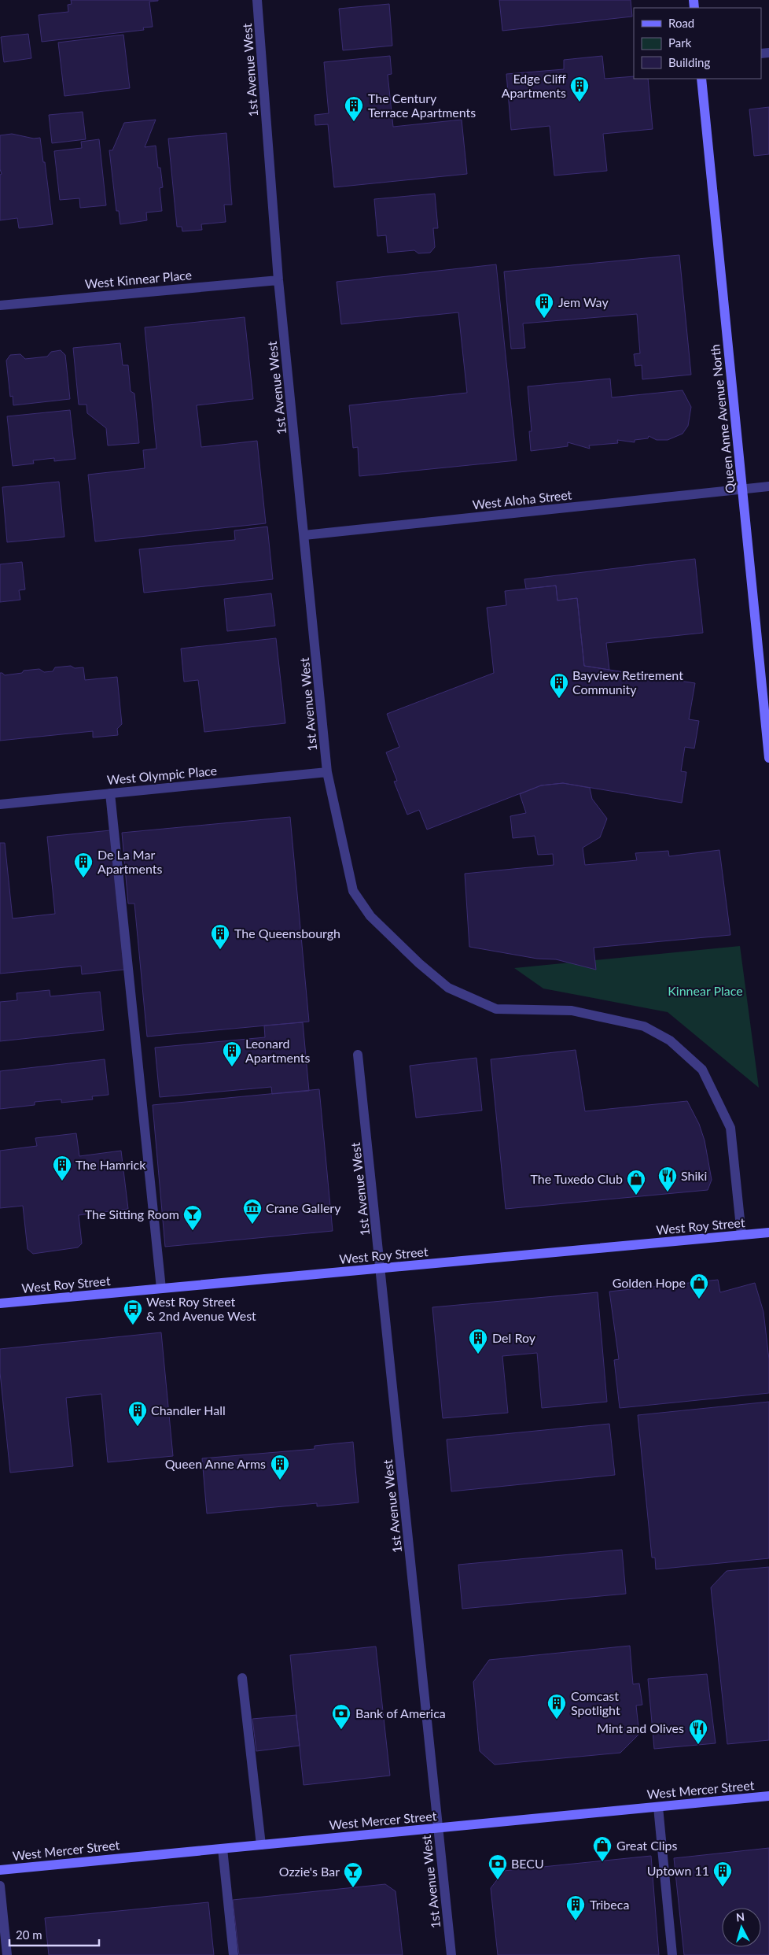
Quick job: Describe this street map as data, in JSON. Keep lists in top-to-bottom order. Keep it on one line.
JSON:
{"streets":{"main road":["Queen Anne Avenue North","West Roy Street","West Mercer Street"],"street":["1st Avenue West","West Kinnear Place","West Aloha Street","West Olympic Place"]},"crossings":[["1st Avenue West","West Kinnear Place"],["1st Avenue West","West Aloha Street"],["1st Avenue West","West Olympic Place"],["1st Avenue West","West Roy Street"],["1st Avenue West","West Mercer Street"],["Queen Anne Avenue North","West Aloha Street"]],"parks":["Kinnear Place"],"places":{"building":["Edge Cliff Apartments","The Century Terrace Apartments","Jem Way","Bayview Retirement Community","De La Mar Apartments","The Queensbourgh","Leonard Apartments","The Hamrick","Del Roy","Chandler Hall","Queen Anne Arms","Comcast Spotlight","Uptown 11","Tribeca"],"restaurant":["Shiki","Mint and Olives"],"shop":["The Tuxedo Club","Golden Hope","Great Clips"],"museum":["Crane Gallery"],"bar":["The Sitting Room","Ozzie's Bar"],"bus stop":["West Roy Street & 2nd Avenue West"],"bank":["Bank of America","BECU"]},"legend":["Road","Park","Building"],"scale_bar":"20 m","north":"top"}
